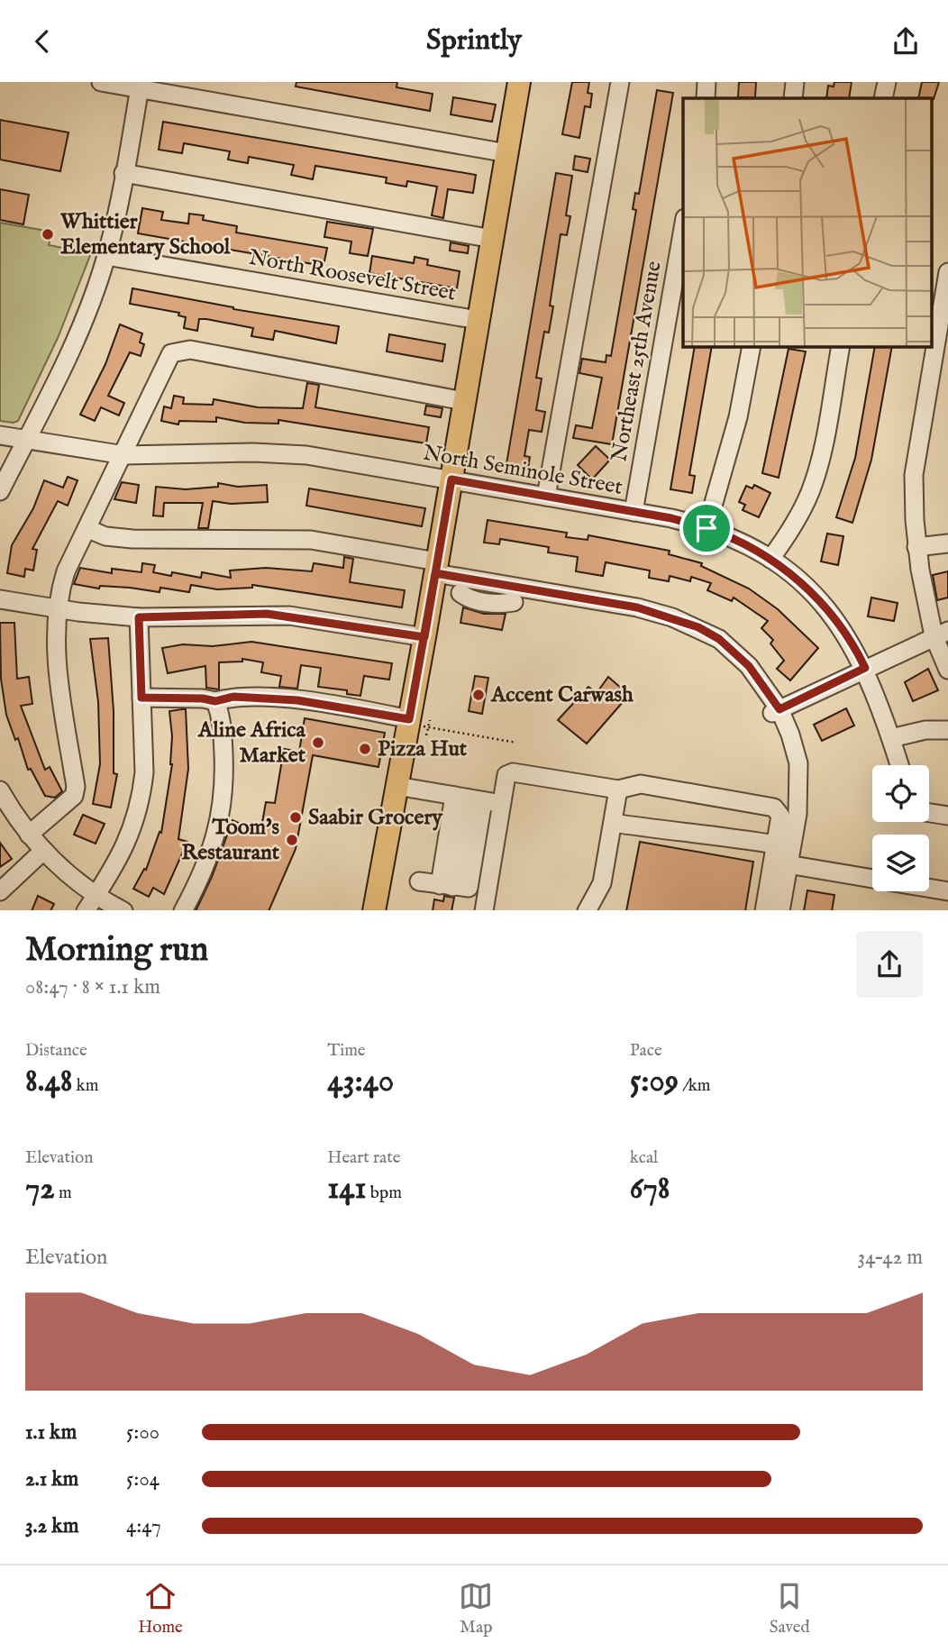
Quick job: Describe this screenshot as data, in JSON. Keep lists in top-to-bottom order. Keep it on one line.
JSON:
{"streets":{"street":["North Roosevelt Street","Northeast 25th Avenue","North Seminole Street"]},"crossings":[["Northeast 25th Avenue","North Seminole Street"]],"places":["Whittier Elementary School","Accent Carwash","Aline Africa Market","Pizza Hut","Saabir Grocery","Toom's Restaurant"],"page":{"header":"Sprintly","heading":["Morning run","08:47 · 8 × 1.1 km"],"stats":[["Distance","8.48 km"],["Time","43:40"],["Pace","5:09 /km"],["Elevation","72 m"],["Heart rate","141 bpm"],["kcal","678"]],"chart":["Elevation","34–42 m"],"list":[{"name":"1.1 km","note":"5:00"},{"name":"2.1 km","note":"5:04"},{"name":"3.2 km","note":"4:47"}],"tabs":["Home","Map","Saved"]}}
